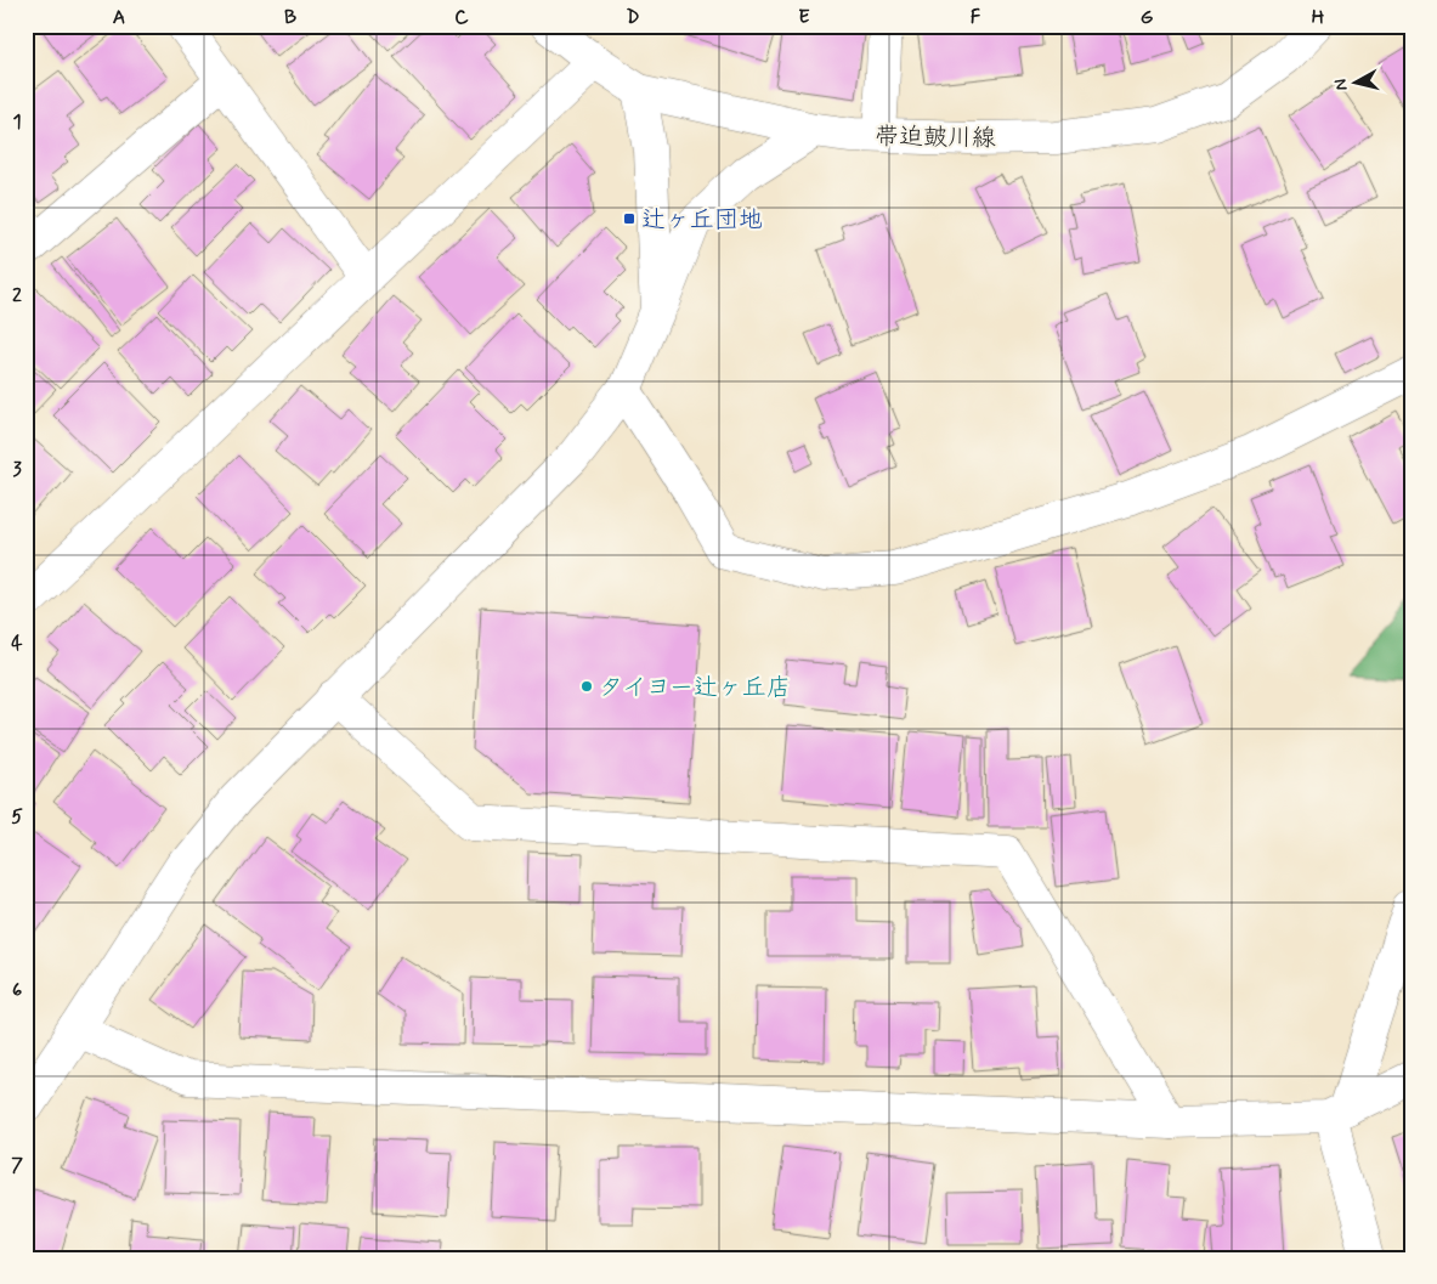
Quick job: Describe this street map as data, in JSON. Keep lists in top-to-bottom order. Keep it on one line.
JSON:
{"streets":{"street":["帯迫皷川線"]},"places":{"transit":["辻ヶ丘団地"],"other":["タイヨー辻ヶ丘店"]},"north":"left","grid":{"columns":["A","B","C","D","E","F","G","H"],"rows":["1","2","3","4","5","6","7"]}}
